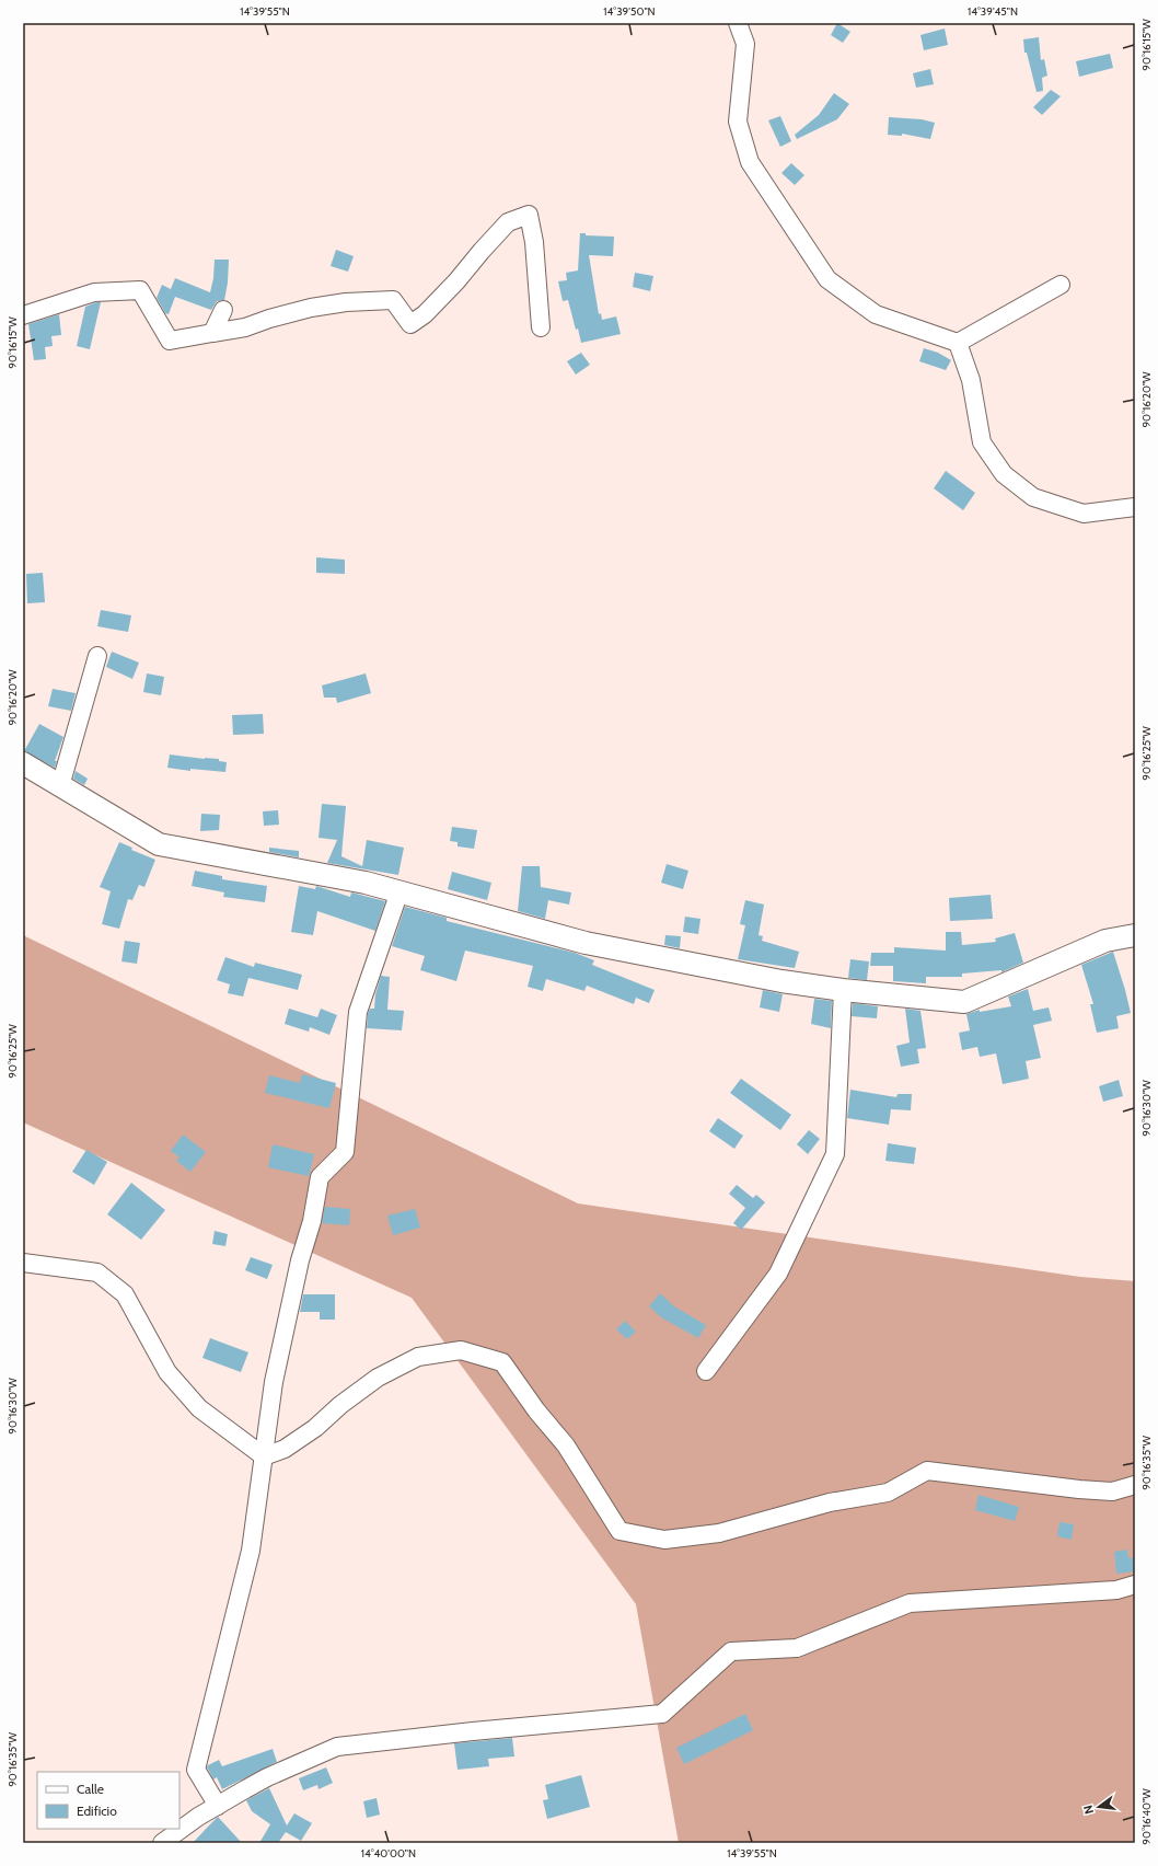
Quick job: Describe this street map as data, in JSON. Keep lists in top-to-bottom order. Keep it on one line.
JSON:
{"legend":["Calle","Edificio"],"north":"left","coordinates":["14°39'55\"N","14°39'50\"N","14°39'45\"N","90°16'15\"W","90°16'20\"W","90°16'25\"W","90°16'30\"W","90°16'35\"W","90°16'40\"W","14°40'00\"N"]}
